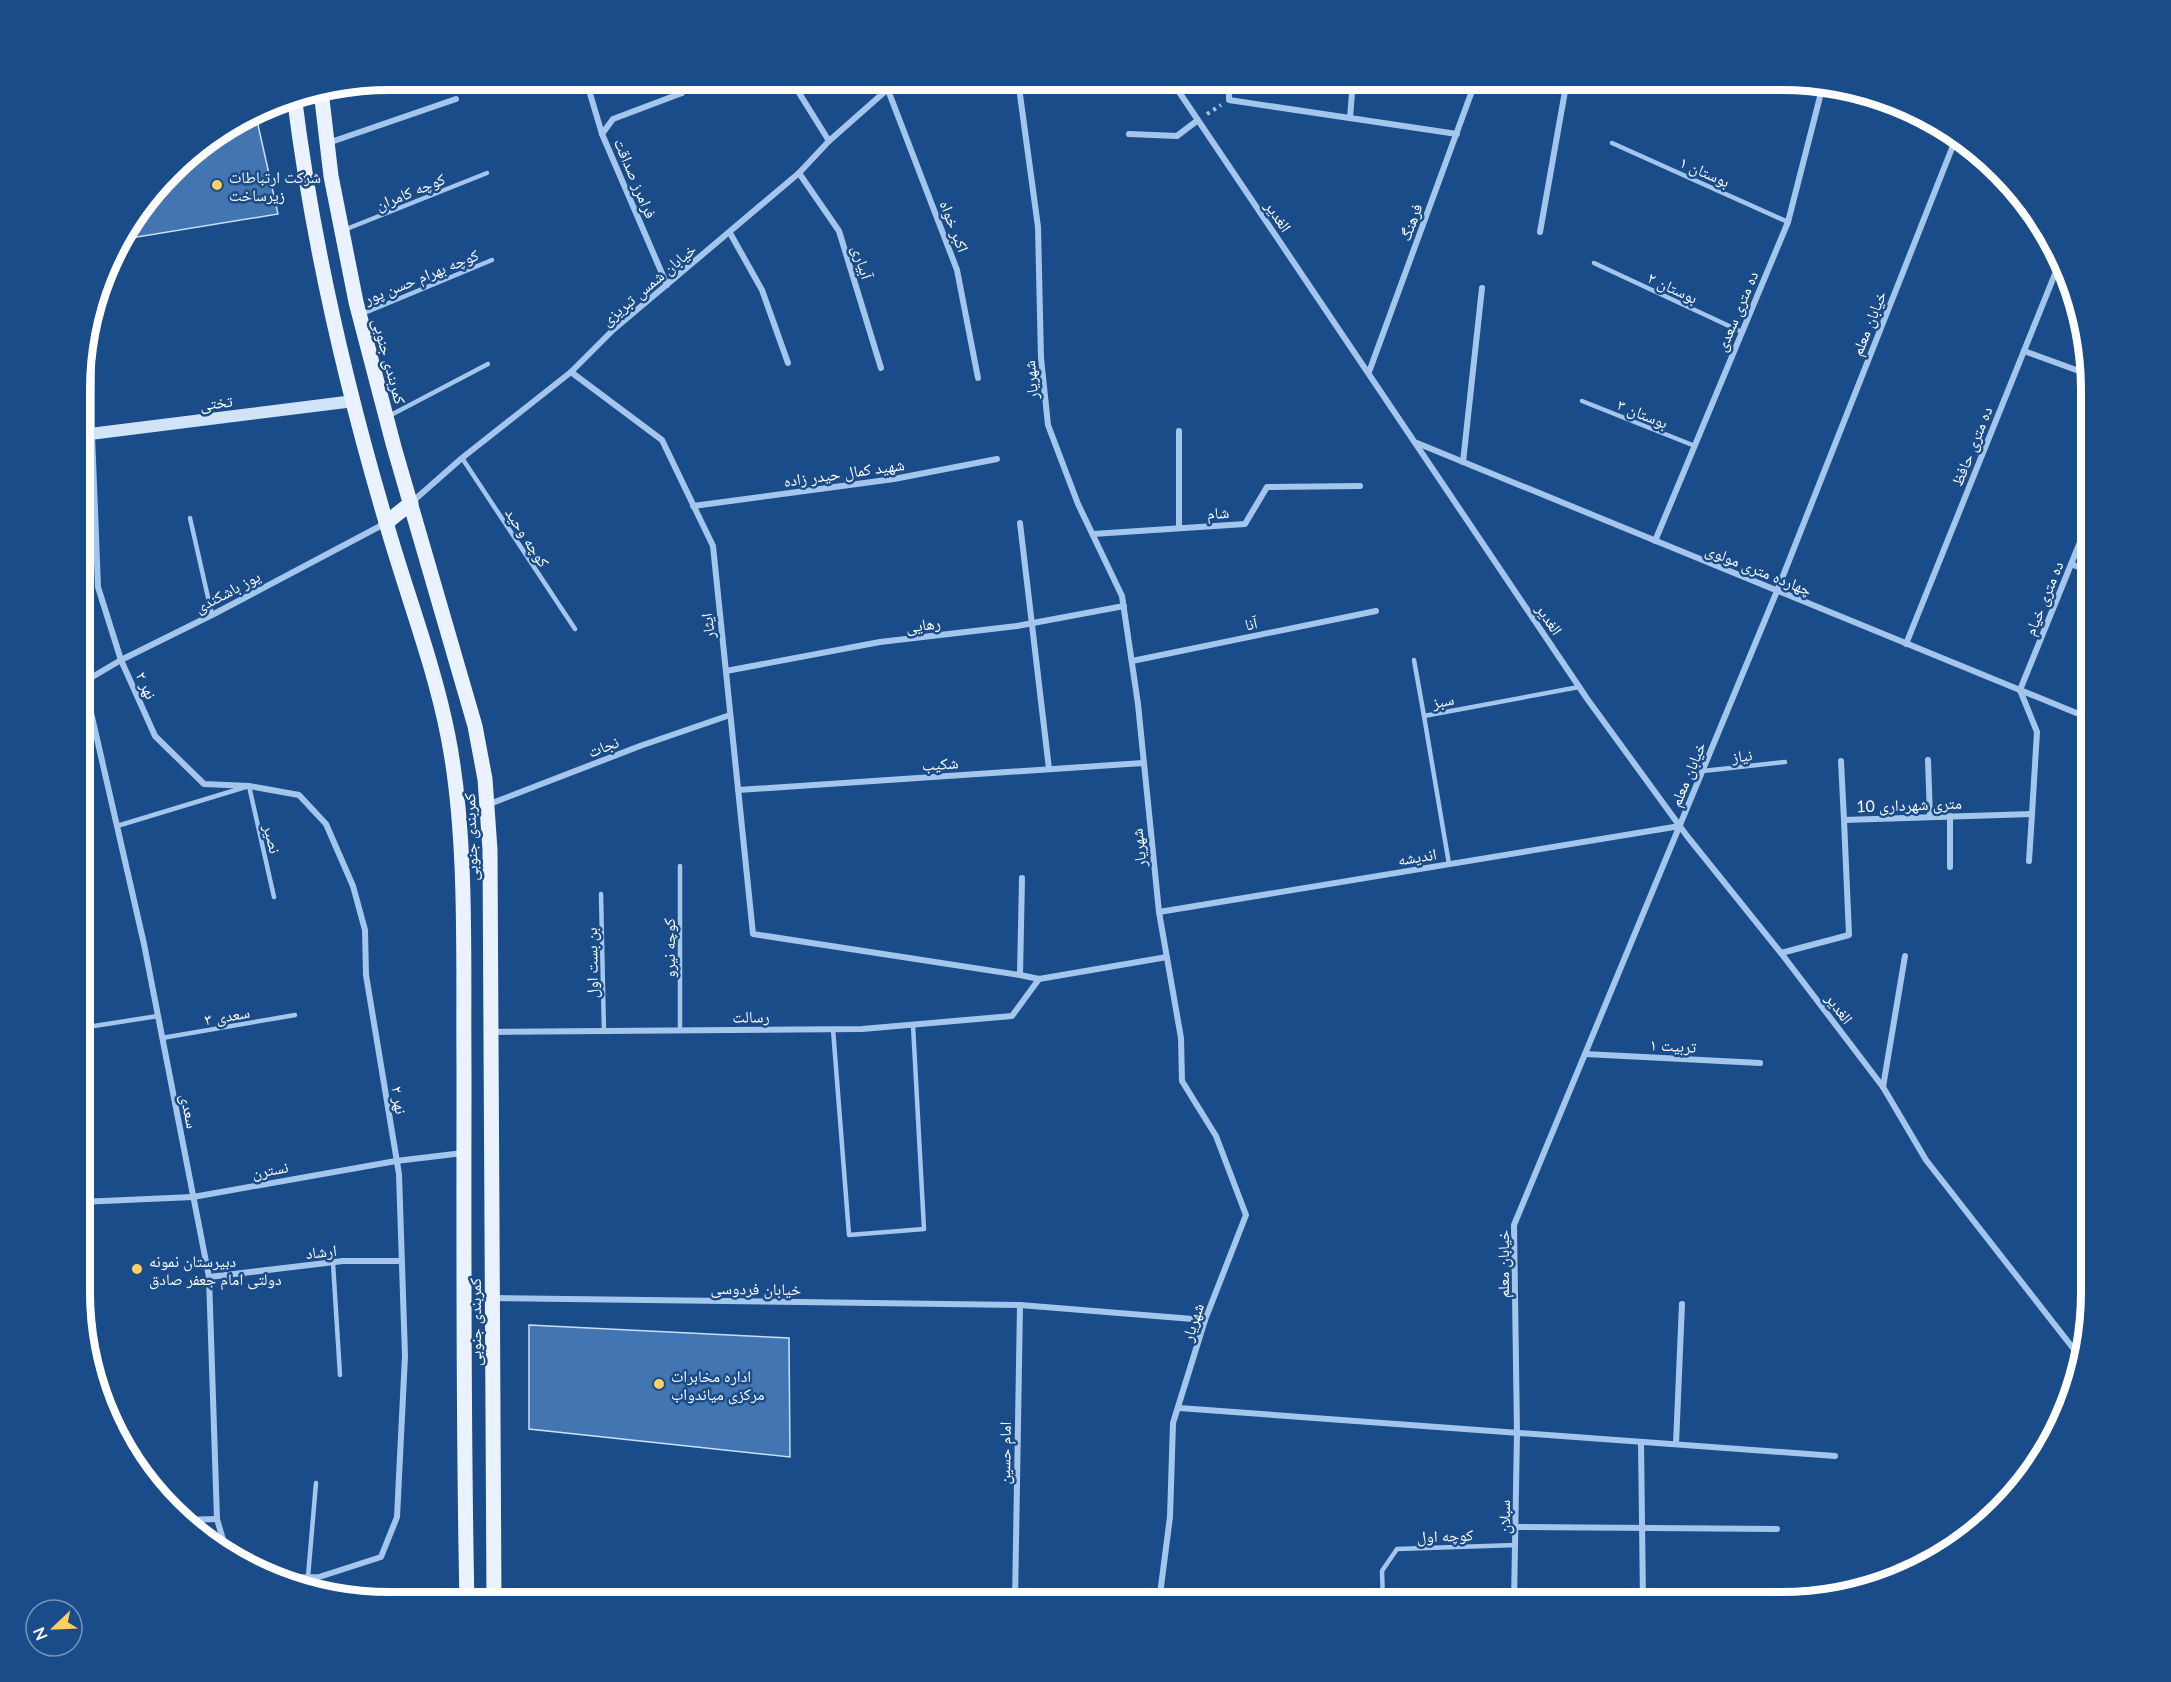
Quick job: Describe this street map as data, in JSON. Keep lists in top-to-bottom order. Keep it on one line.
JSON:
{"streets":{"main road":["کمربندی جنوبی","تختی"],"street":["فرامرز صداقت","الغدیر","فرهنگ","اکبر خواه","آبیاری","خیابان شمس تبریزی","ده متری سعدی","خیابان معلم","شهریار","ده متری حافظ","شهید کمال حیدر زاده","شام","چهارده متری مولوی","یوز باشکندی","ده متری خیام","آنا","رهایی","ایثار","نهر ۲","نجات","شکیب","10 متری شهرداری","اندیشه","رسالت","تربیت ۱","سعدی","نسترن","ارشاد","خیابان فردوسی","امام حسین","سبلان"],"lane":["بوستان ۱","کوچه کامران","کوچه بهرام حسن پور","بوستان ۲","بوستان ۳","کوچه وحید","سبز","نیاز","نصیر","کوچه نیرو","بن بست اول","سعدی ۳","کوچه اول"]},"crossings":[["بوستان ۱","ده متری سعدی"],["فرامرز صداقت","خیابان شمس تبریزی"],["کوچه کامران","کمربندی جنوبی"],["الغدیر","فرهنگ"],["الغدیر","خیابان معلم"],["الغدیر","چهارده متری مولوی"],["الغدیر","سبز"],["الغدیر","10 متری شهرداری"],["الغدیر","اندیشه"],["اکبر خواه","خیابان شمس تبریزی"],["آبیاری","خیابان شمس تبریزی"],["کوچه بهرام حسن پور","کمربندی جنوبی"],["خیابان شمس تبریزی","کمربندی جنوبی"],["خیابان شمس تبریزی","کوچه وحید"],["خیابان شمس تبریزی","ایثار"],["بوستان ۲","ده متری سعدی"],["ده متری سعدی","بوستان ۳"],["ده متری سعدی","چهارده متری مولوی"],["خیابان معلم","چهارده متری مولوی"],["خیابان معلم","نیاز"],["خیابان معلم","اندیشه"],["خیابان معلم","تربیت ۱"],["خیابان معلم","سبلان"],["کمربندی جنوبی","تختی"],["کمربندی جنوبی","یوز باشکندی"],["کمربندی جنوبی","نجات"],["کمربندی جنوبی","رسالت"],["کمربندی جنوبی","نسترن"],["کمربندی جنوبی","خیابان فردوسی"],["شهریار","شام"],["شهریار","آنا"],["شهریار","رهایی"],["شهریار","شکیب"],["شهریار","اندیشه"],["شهریار","خیابان فردوسی"],["ده متری حافظ","چهارده متری مولوی"],["شهید کمال حیدر زاده","ایثار"],["چهارده متری مولوی","ده متری خیام"],["یوز باشکندی","نهر ۲"],["رهایی","ایثار"],["ایثار","نجات"],["ایثار","شکیب"],["نهر ۲","نصیر"],["نهر ۲","نسترن"],["نهر ۲","ارشاد"],["سبز","اندیشه"],["کوچه نیرو","رسالت"],["بن بست اول","رسالت"],["سعدی ۳","سعدی"],["سعدی","نسترن"],["سعدی","ارشاد"],["خیابان فردوسی","امام حسین"],["سبلان","کوچه اول"]],"places":["شرکت ارتباطات زیرساخت","دبیرستان نمونه دولتی امام جعفر صادق","اداره مخابرات مرکزی میاندواب"],"north":"bottom left"}
